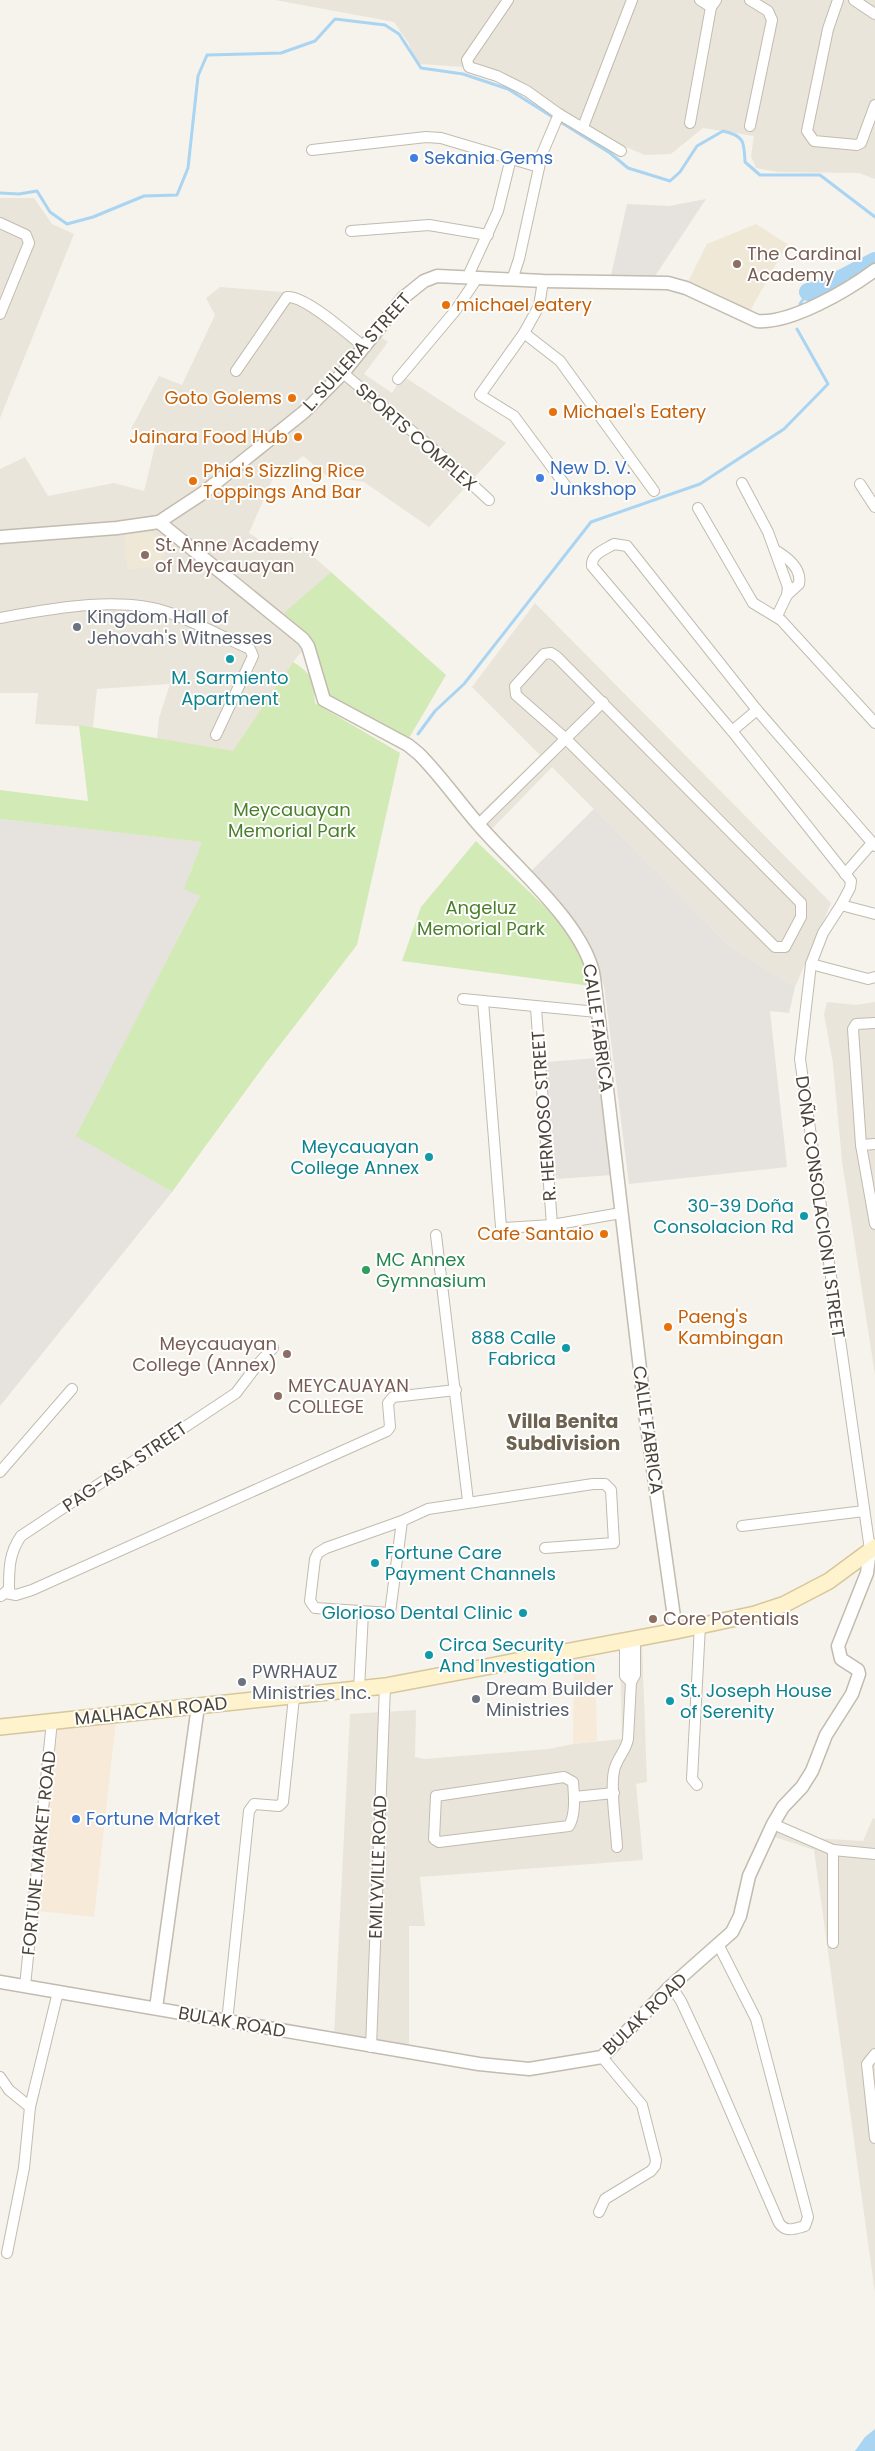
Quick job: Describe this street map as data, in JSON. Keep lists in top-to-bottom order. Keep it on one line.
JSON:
{"streets":{"main road":["MALHACAN ROAD"],"street":["L. SULLERA STREET","SPORTS COMPLEX","CALLE FABRICA","R. HERMOSO STREET","DOÑA CONSOLACION II STREET","PAG-ASA STREET","FORTUNE MARKET ROAD","EMILYVILLE ROAD","BULAK ROAD"]},"crossings":[["L. SULLERA STREET","SPORTS COMPLEX"],["L. SULLERA STREET","CALLE FABRICA"],["CALLE FABRICA","MALHACAN ROAD"],["DOÑA CONSOLACION II STREET","MALHACAN ROAD"],["DOÑA CONSOLACION II STREET","BULAK ROAD"],["MALHACAN ROAD","FORTUNE MARKET ROAD"],["MALHACAN ROAD","EMILYVILLE ROAD"],["MALHACAN ROAD","BULAK ROAD"],["FORTUNE MARKET ROAD","BULAK ROAD"],["EMILYVILLE ROAD","BULAK ROAD"]],"districts":["Villa Benita Subdivision"],"parks":["Meycauayan Memorial Park","Angeluz Memorial Park"],"places":["Sekania Gems","The Cardinal Academy","michael eatery","Goto Golems","Michael's Eatery","Jainara Food Hub","New D. V. Junkshop","Phia's Sizzling Rice Toppings And Bar","St. Anne Academy of Meycauayan","Kingdom Hall of Jehovah's Witnesses","M. Sarmiento Apartment","Meycauayan College Annex","30-39 Doña Consolacion Rd","Cafe Santaio","MC Annex Gymnasium","Paeng's Kambingan","888 Calle Fabrica","Meycauayan College (Annex)","MEYCAUAYAN COLLEGE","Fortune Care Payment Channels","Glorioso Dental Clinic","Core Potentials","Circa Security And Investigation","PWRHAUZ Ministries Inc.","Dream Builder Ministries","St. Joseph House of Serenity","Fortune Market"]}
